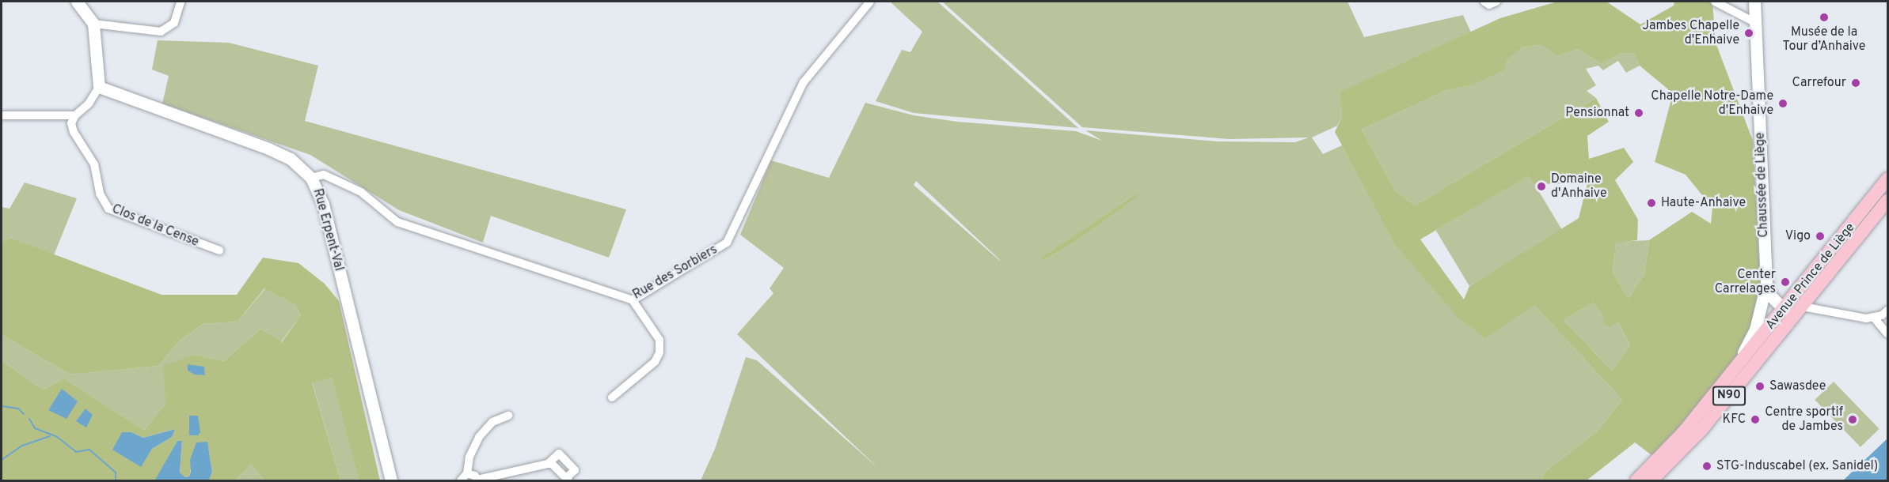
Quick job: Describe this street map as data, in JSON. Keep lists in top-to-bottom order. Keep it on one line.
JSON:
{"streets":{"main road":["Chaussée de Liège","Avenue Prince de Liège","N90"],"street":["Clos de la Cense","Rue Erpent-Val","Rue des Sorbiers"]},"crossings":[["Chaussée de Liège","Avenue Prince de Liège"],["Rue Erpent-Val","Rue des Sorbiers"],["Avenue Prince de Liège","N90"]],"places":["Musée de la Tour d’Anhaive","Jambes Chapelle d'Enhaive","Carrefour","Chapelle Notre-Dame d'Enhaive","Pensionnat","Domaine d'Anhaive","Haute-Anhaive","Vigo","Center Carrelages","Sawasdee","KFC","Centre sportif de Jambes","STG-Induscabel (ex. Sanidel)"]}
